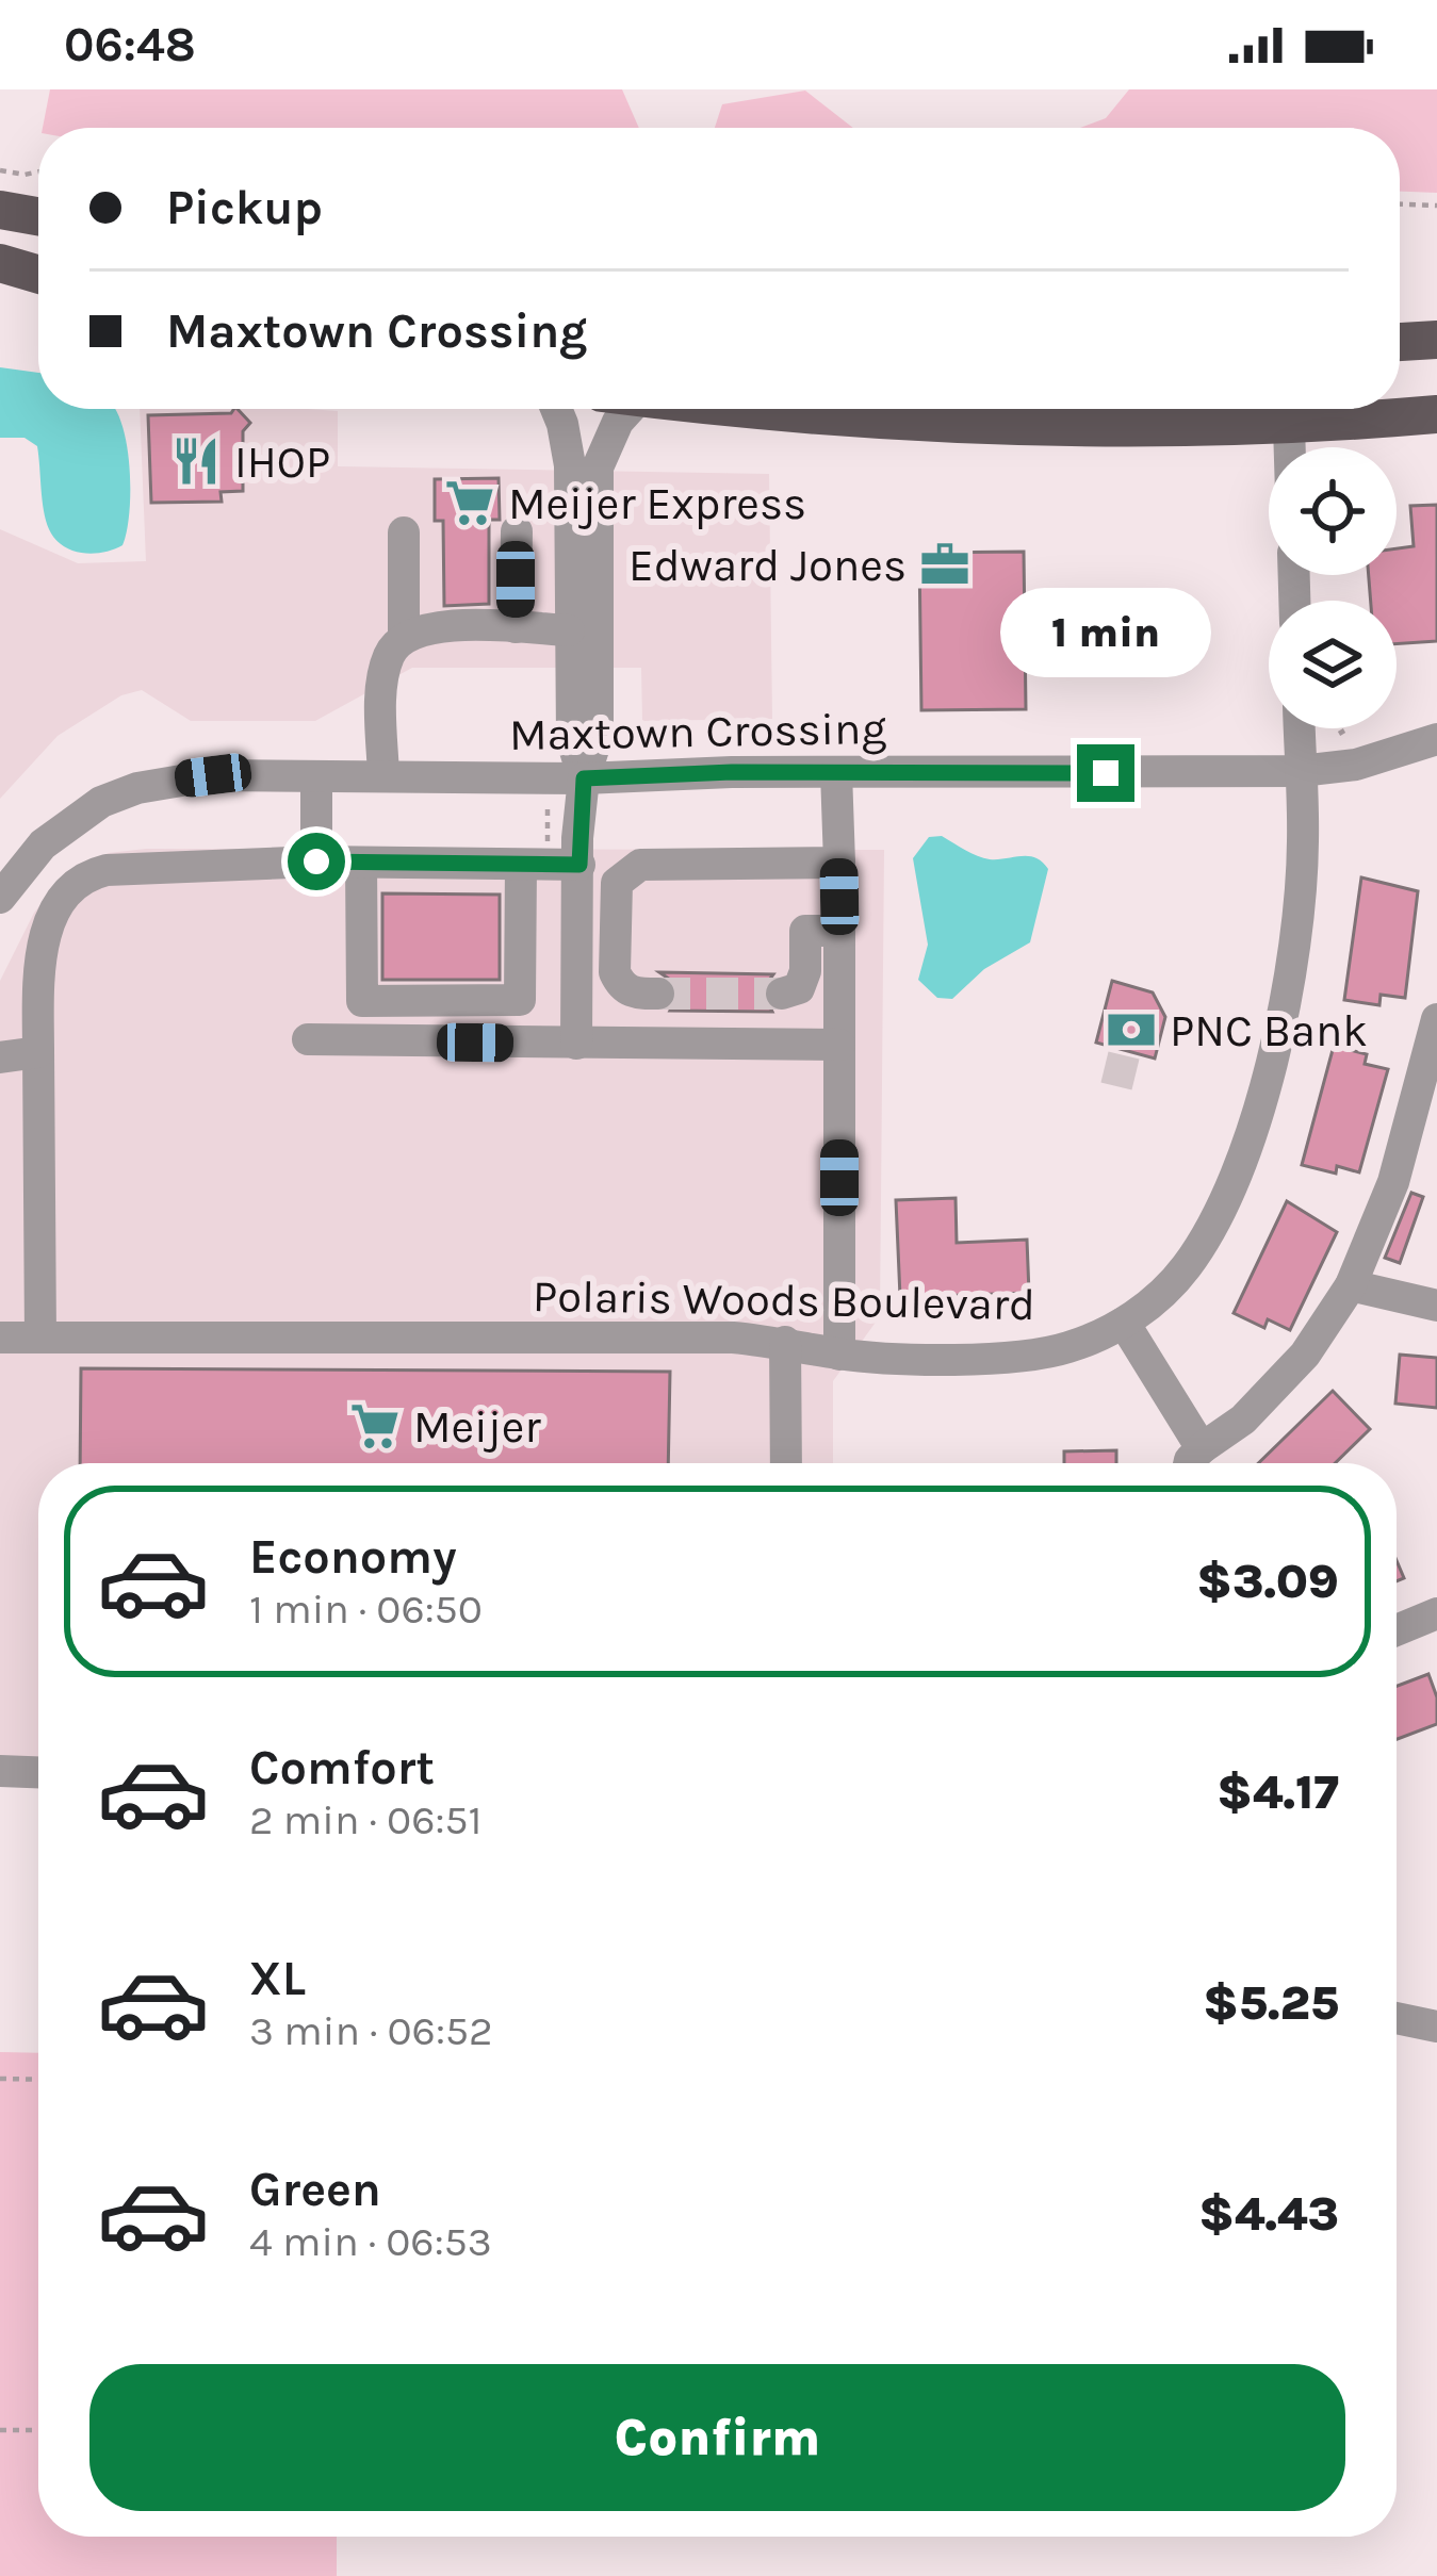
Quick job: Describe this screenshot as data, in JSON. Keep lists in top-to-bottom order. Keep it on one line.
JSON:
{"streets":{"street":["Maxtown Crossing","Polaris Woods Boulevard"]},"crossings":[["Maxtown Crossing","Polaris Woods Boulevard"]],"places":{"restaurant":["IHOP"],"supermarket":["Meijer Express","Meijer"],"office":["Edward Jones"],"bank":["PNC Bank"]},"page":{"status":"06:48","banner":["Pickup","Maxtown Crossing"],"bubble":"1 min","list":[{"name":"Economy","note":"1 min · 06:50","value":"$3.09"},{"name":"Comfort","note":"2 min · 06:51","value":"$4.17"},{"name":"XL","note":"3 min · 06:52","value":"$5.25"},{"name":"Green","note":"4 min · 06:53","value":"$4.43"}],"buttons":"Confirm"}}
